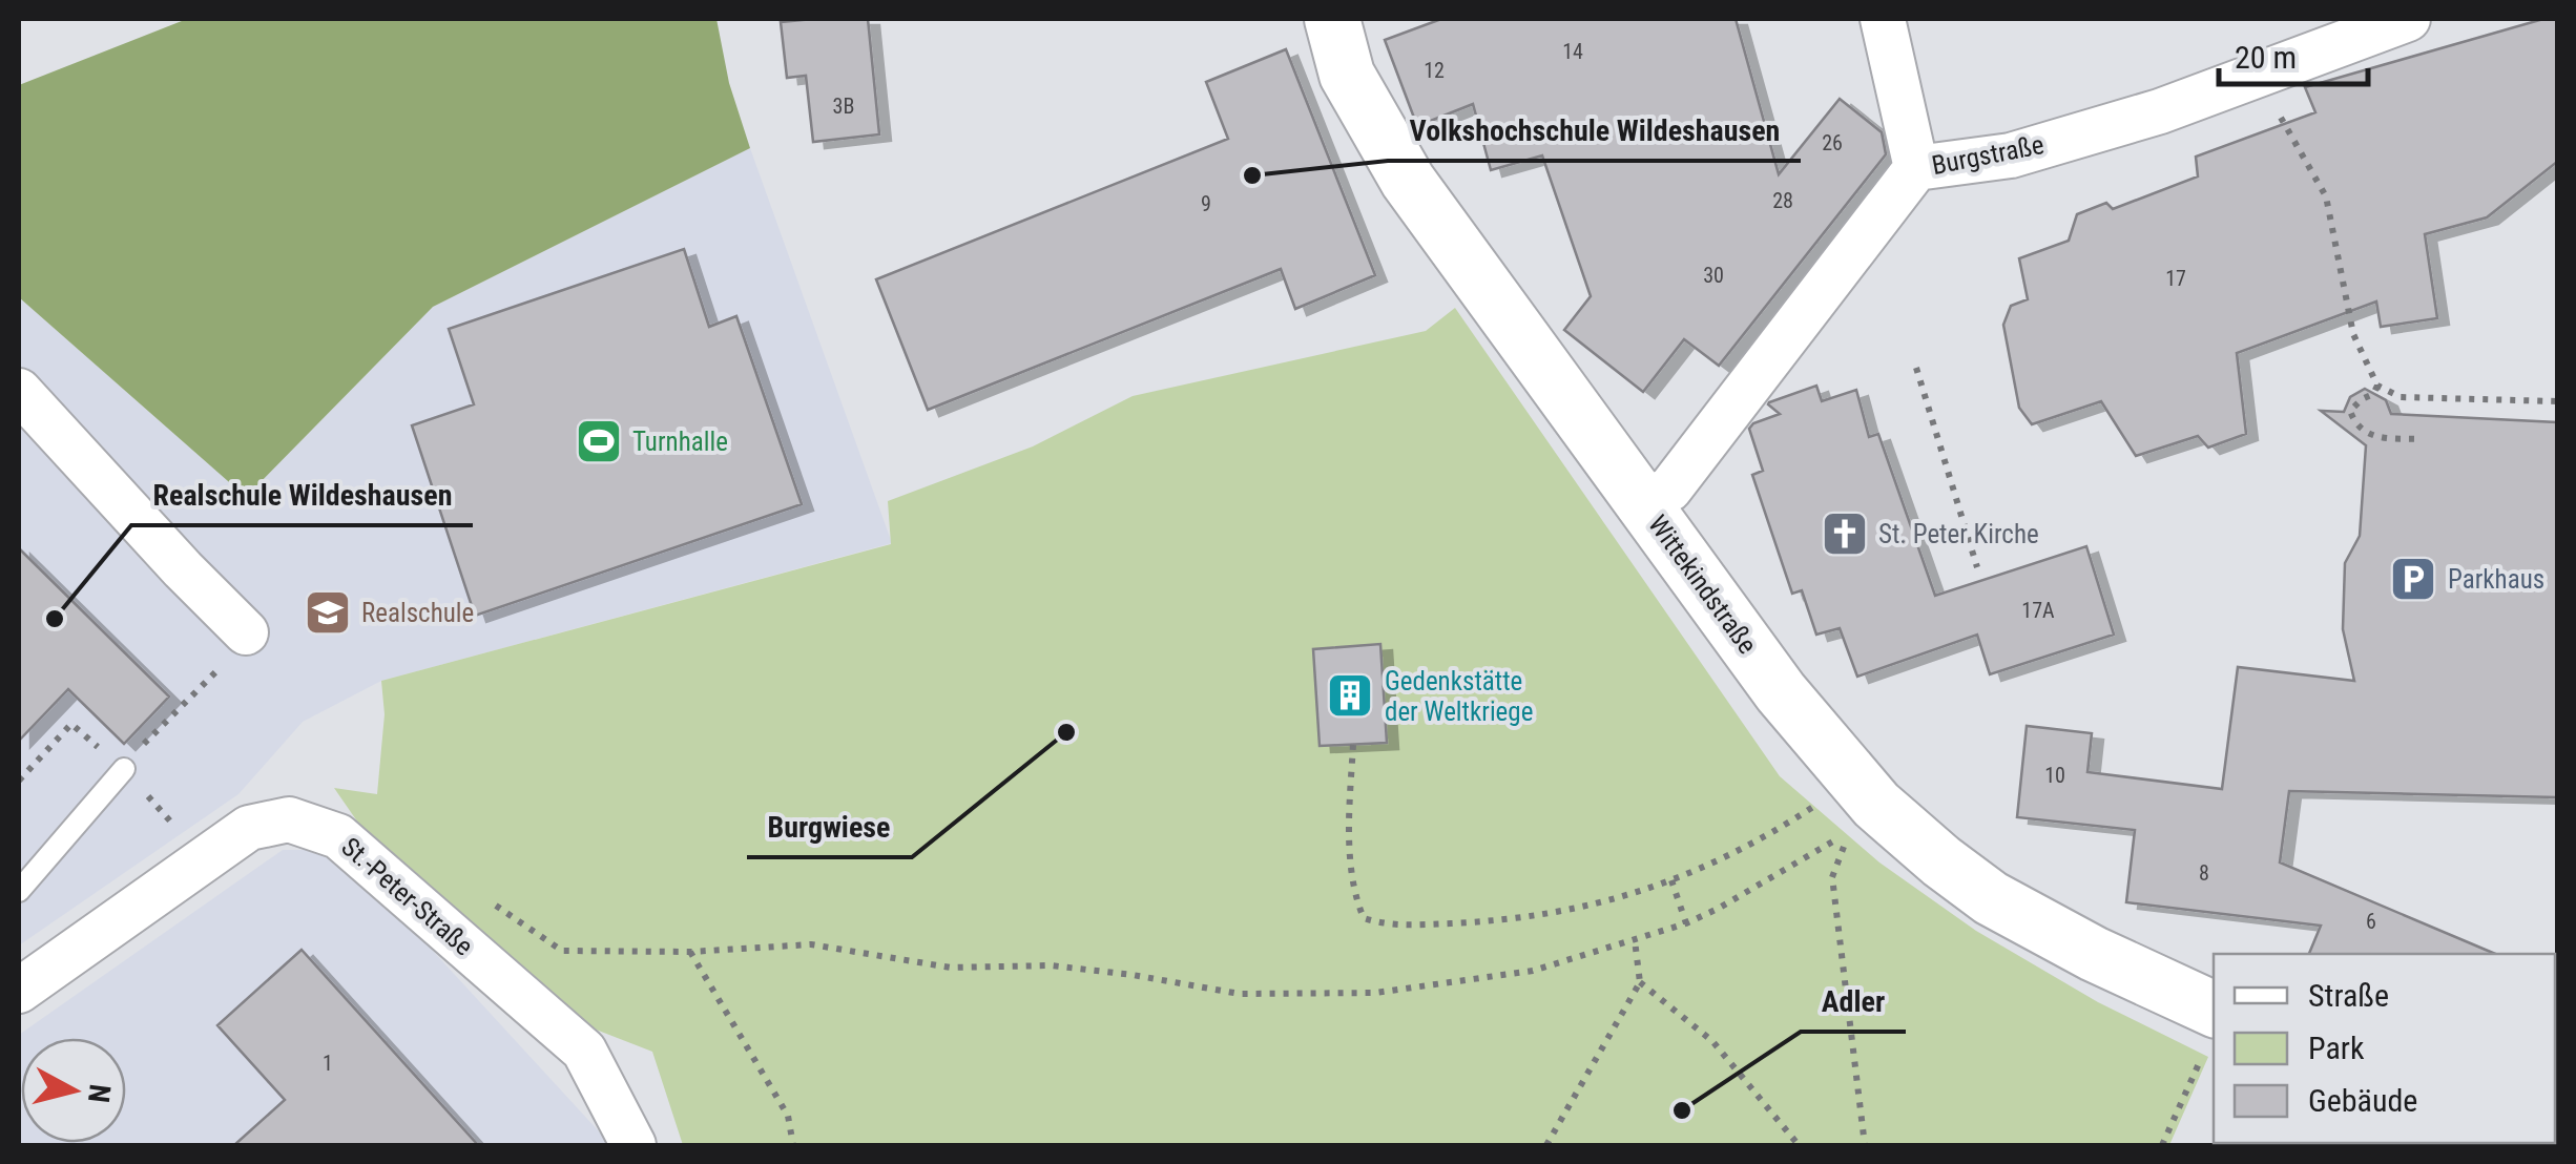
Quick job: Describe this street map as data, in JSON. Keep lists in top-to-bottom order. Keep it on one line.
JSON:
{"streets":{"street":["Burgstraße","Wittekindstraße","St.-Peter-Straße"]},"crossings":[["Burgstraße","Wittekindstraße"]],"places":{"other":["Volkshochschule Wildeshausen","Realschule Wildeshausen","Burgwiese","Adler"],"sports":["Turnhalle"],"church":["St. Peter Kirche"],"parking":["Parkhaus"],"school or university":["Realschule"],"building":["Gedenkstätte der Weltkriege"]},"house_numbers":["14","12","3B","26","28","9","30","17","17A","10","8","6","1"],"legend":["Straße","Park","Gebäude"],"scale_bar":"20 m","north":"right"}
